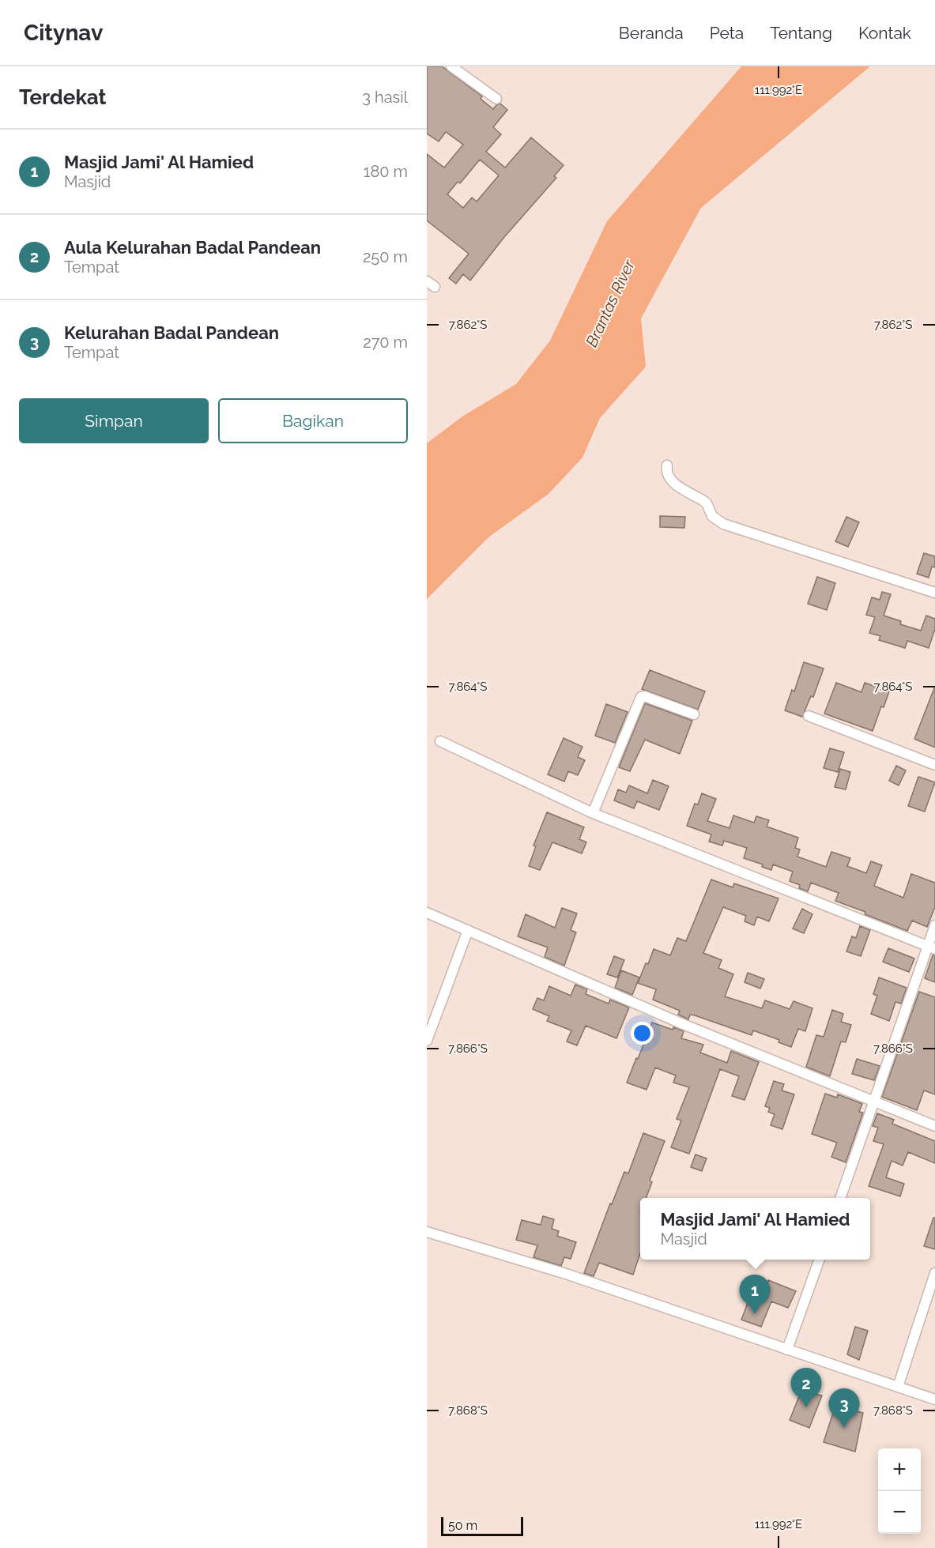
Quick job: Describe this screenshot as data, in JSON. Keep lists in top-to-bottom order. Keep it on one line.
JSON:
{"water":["Brantas River"],"scale_bar":"50 m","page":{"header":"Citynav","nav":["Beranda","Peta","Tentang","Kontak"],"heading":["Terdekat","3 hasil"],"list":[{"mark":"1","name":"Masjid Jami' Al Hamied","note":"Masjid","value":"180 m"},{"mark":"2","name":"Aula Kelurahan Badal Pandean","note":"Tempat","value":"250 m"},{"mark":"3","name":"Kelurahan Badal Pandean","note":"Tempat","value":"270 m"}],"buttons":["Simpan","Bagikan"],"popup":["Masjid Jami' Al Hamied","Masjid"],"pins":["1","2","3"],"map_buttons":["+","−"],"scale":"50 m"},"coordinates":["111.992°E","7.862°S","7.864°S","7.866°S","7.868°S"]}
